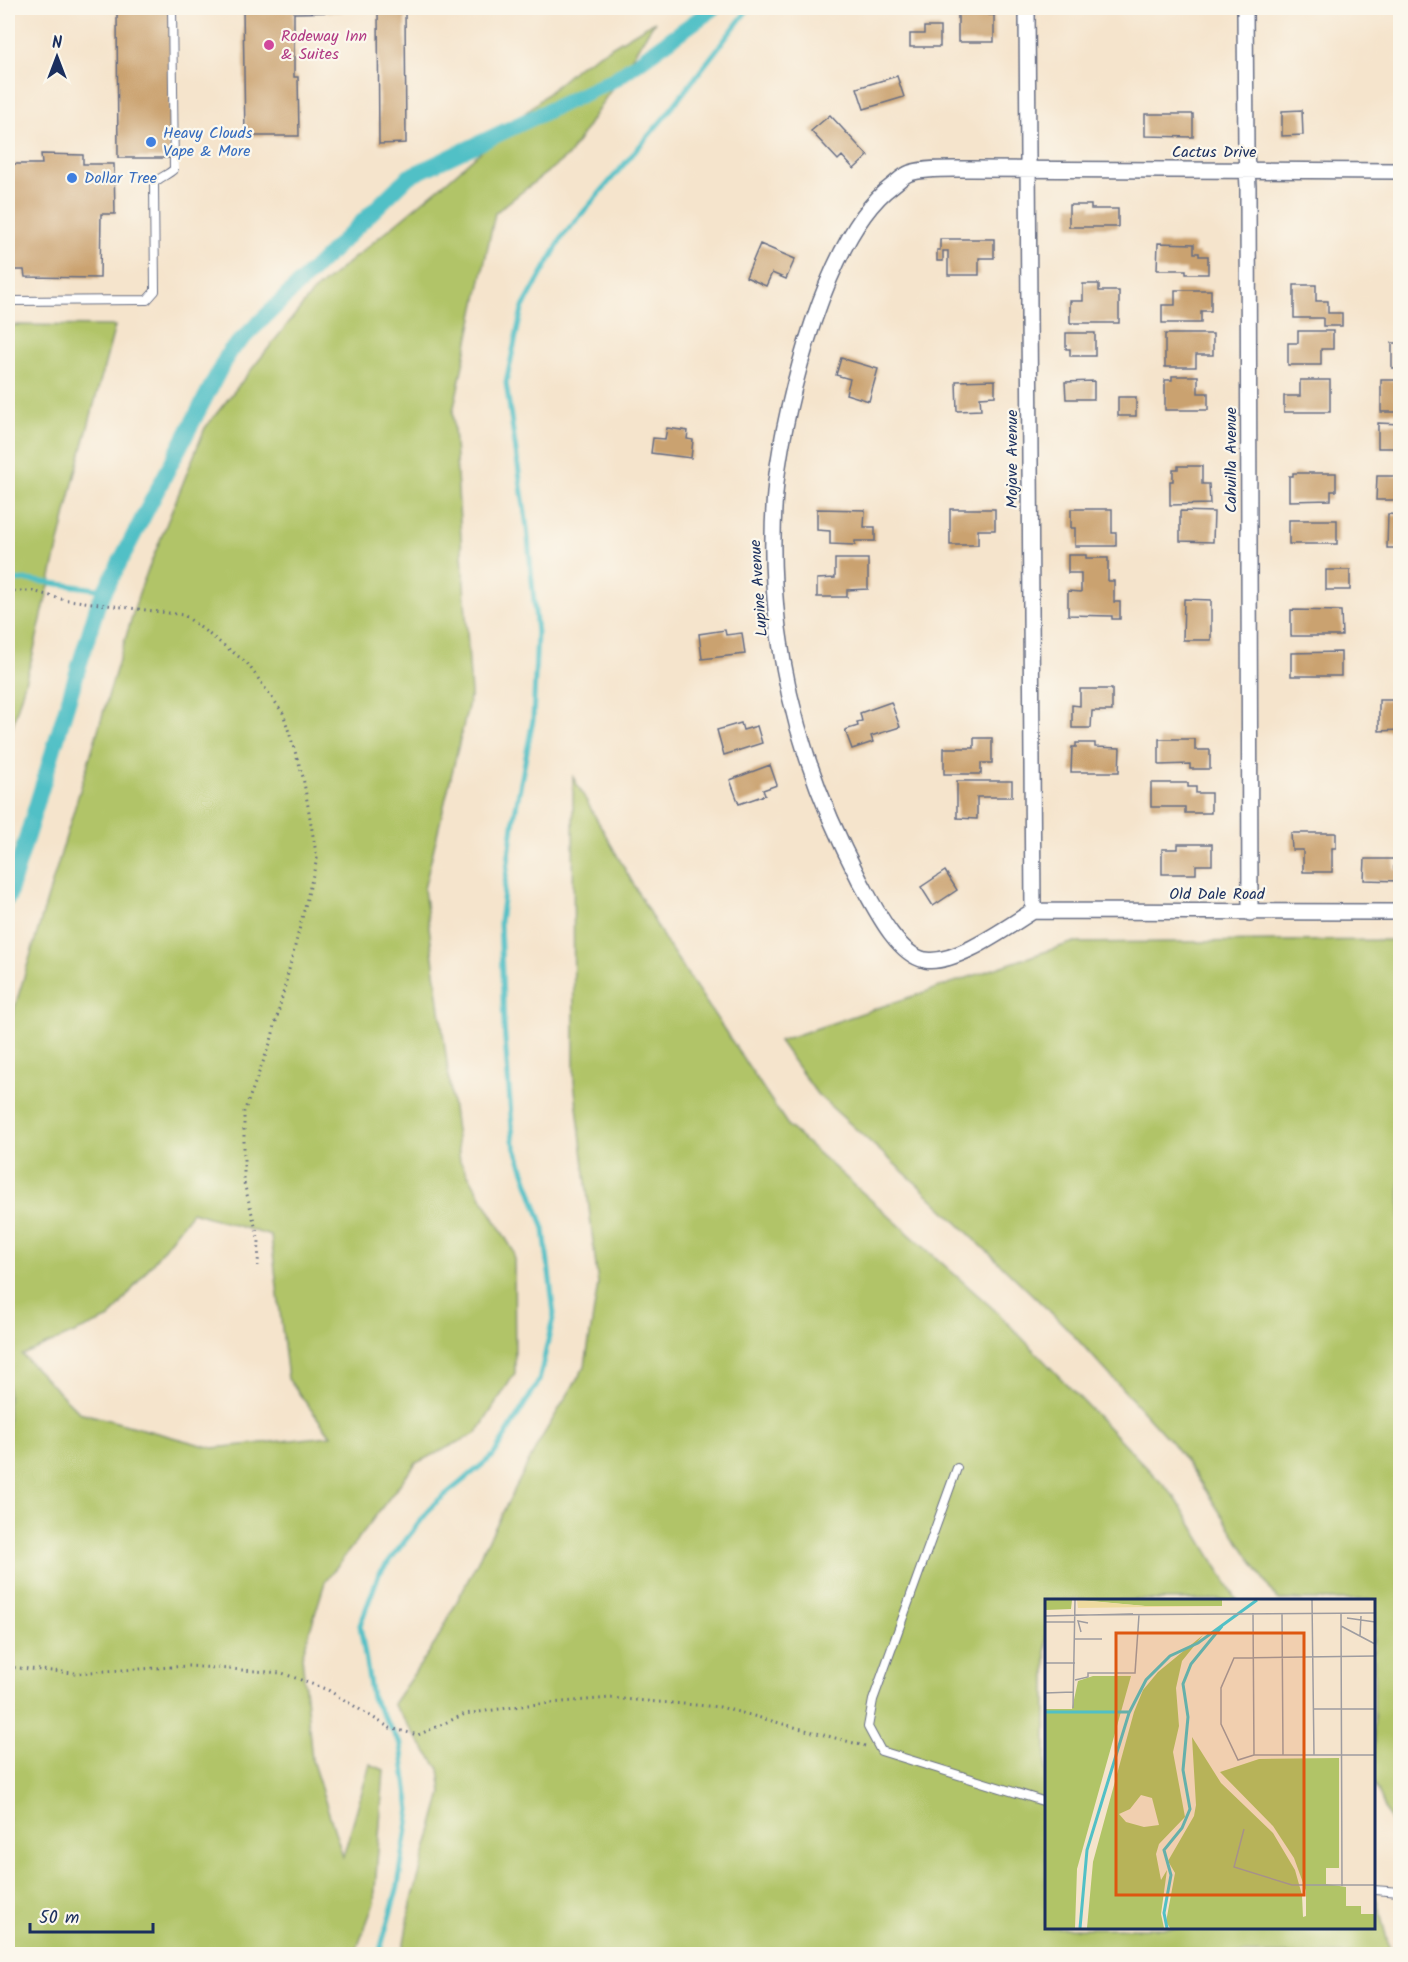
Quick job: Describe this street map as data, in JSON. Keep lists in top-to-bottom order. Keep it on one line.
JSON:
{"streets":{"street":["Cactus Drive","Mojave Avenue","Cahuilla Avenue","Lupine Avenue","Old Dale Road"]},"crossings":[["Cactus Drive","Mojave Avenue"],["Cactus Drive","Cahuilla Avenue"],["Cactus Drive","Lupine Avenue"],["Mojave Avenue","Lupine Avenue"],["Mojave Avenue","Old Dale Road"],["Cahuilla Avenue","Old Dale Road"],["Lupine Avenue","Old Dale Road"]],"places":["Rodeway Inn & Suites","Heavy Clouds Vape & More","Dollar Tree"],"scale_bar":"50 m","north":"top"}
